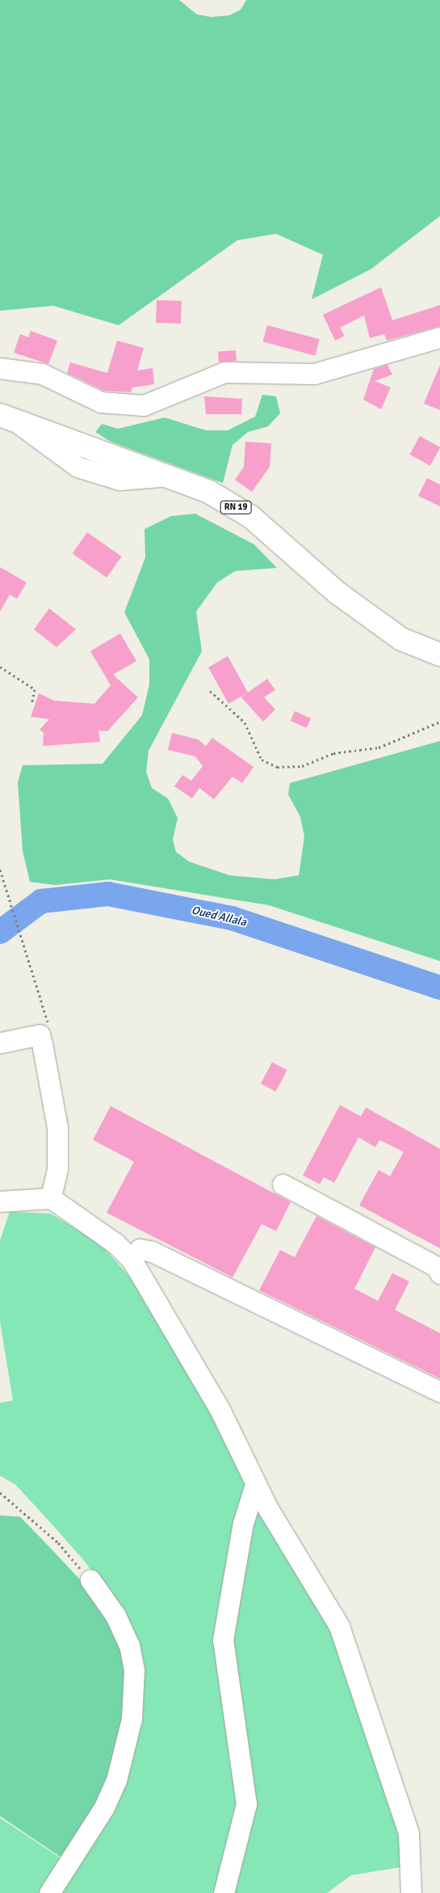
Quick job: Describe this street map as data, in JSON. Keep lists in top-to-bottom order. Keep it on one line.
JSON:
{"streets":{"main road":["RN 19"]},"water":["Oued Allala"]}
